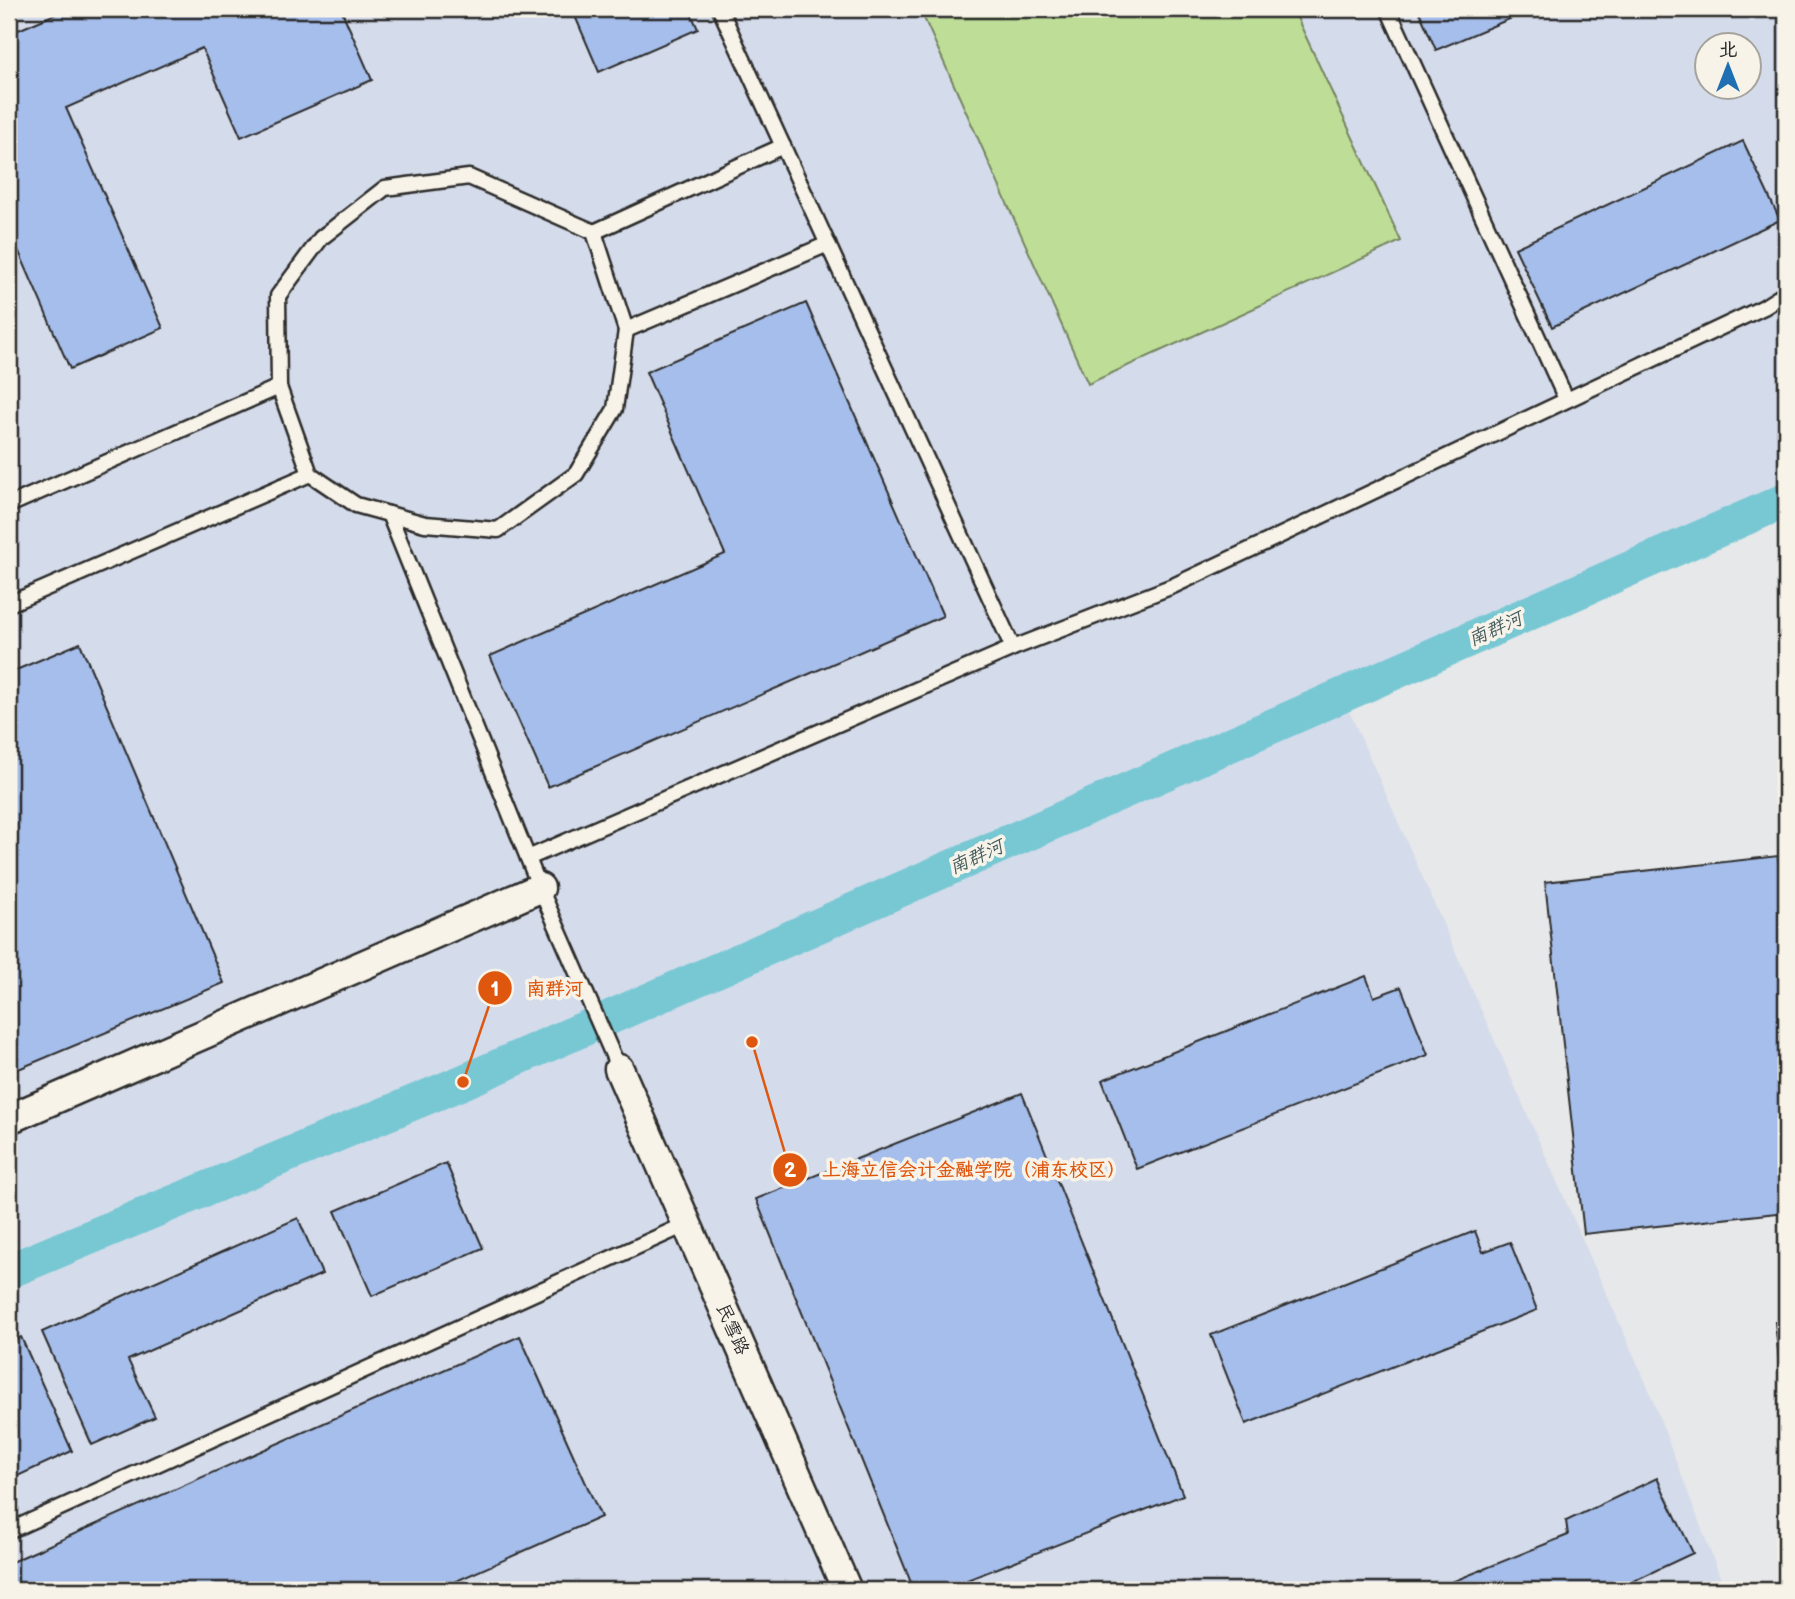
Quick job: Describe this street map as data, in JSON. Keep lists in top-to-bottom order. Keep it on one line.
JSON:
{"streets":{"street":["民雪路"]},"water":["南群河"],"places":["上海立信会计金融学院（浦东校区）","南群河"],"north":"top"}
